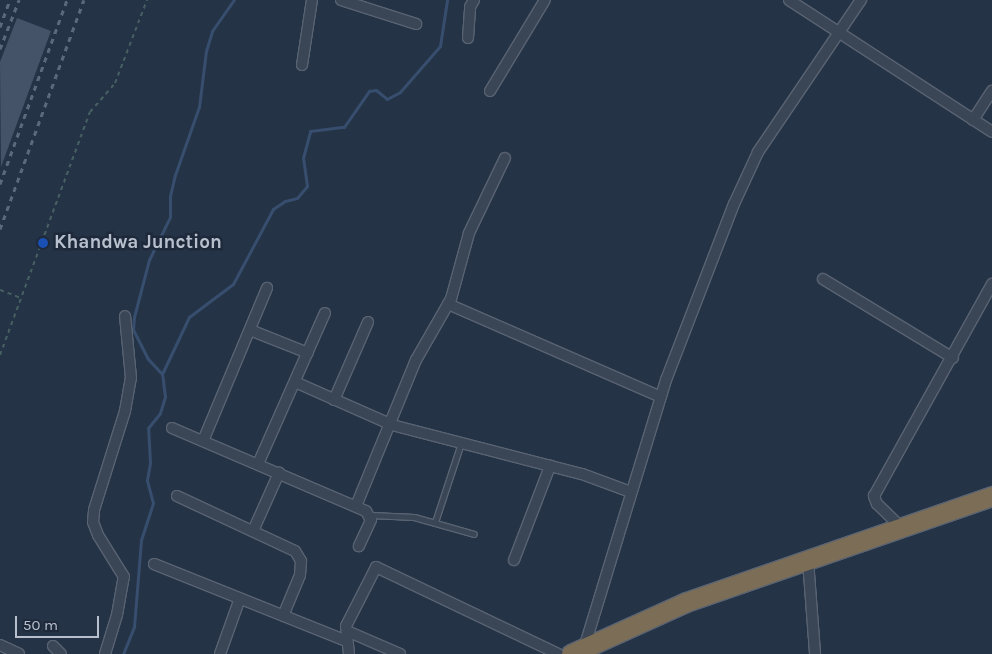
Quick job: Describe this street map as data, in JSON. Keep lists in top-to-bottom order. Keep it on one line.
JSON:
{"places":["Khandwa Junction"],"scale_bar":"50 m"}
